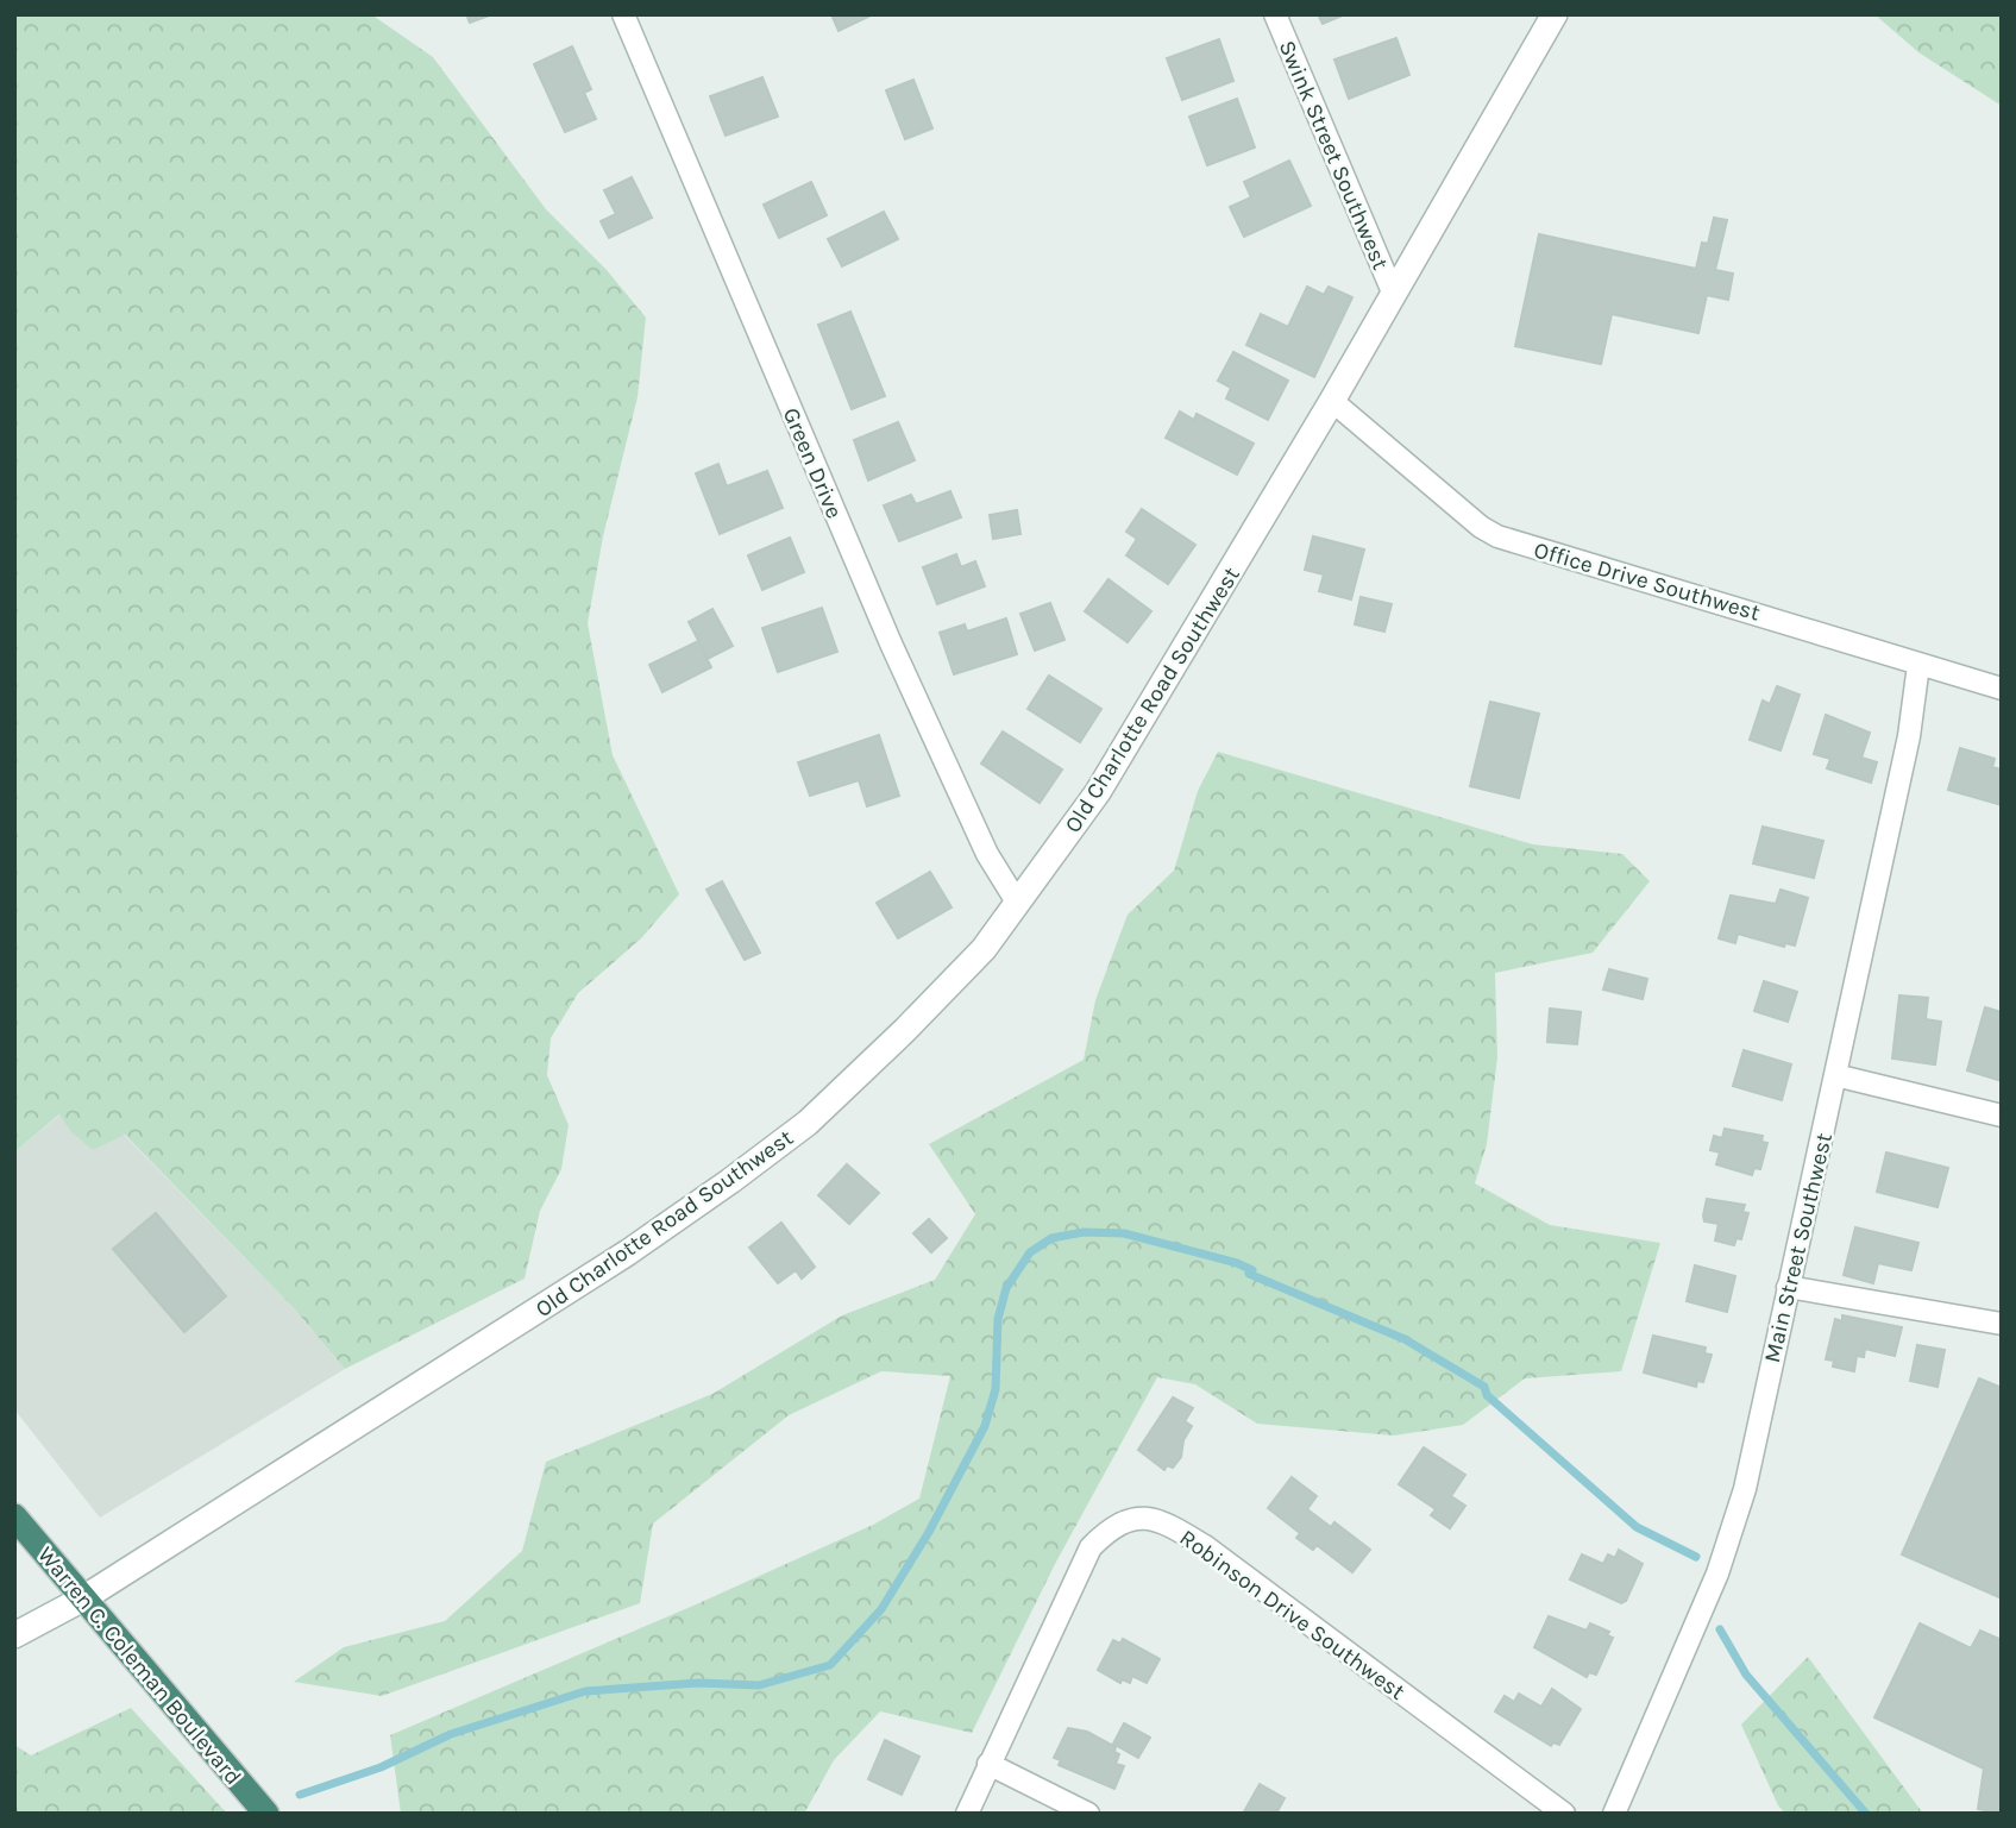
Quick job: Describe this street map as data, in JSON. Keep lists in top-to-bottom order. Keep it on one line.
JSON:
{"streets":{"highway":["Warren C. Coleman Boulevard"],"street":["Swink Street Southwest","Green Drive","Office Drive Southwest","Old Charlotte Road Southwest","Main Street Southwest","Robinson Drive Southwest"]},"crossings":[["Swink Street Southwest","Old Charlotte Road Southwest"],["Green Drive","Old Charlotte Road Southwest"],["Office Drive Southwest","Old Charlotte Road Southwest"],["Office Drive Southwest","Main Street Southwest"],["Old Charlotte Road Southwest","Warren C. Coleman Boulevard"]]}
